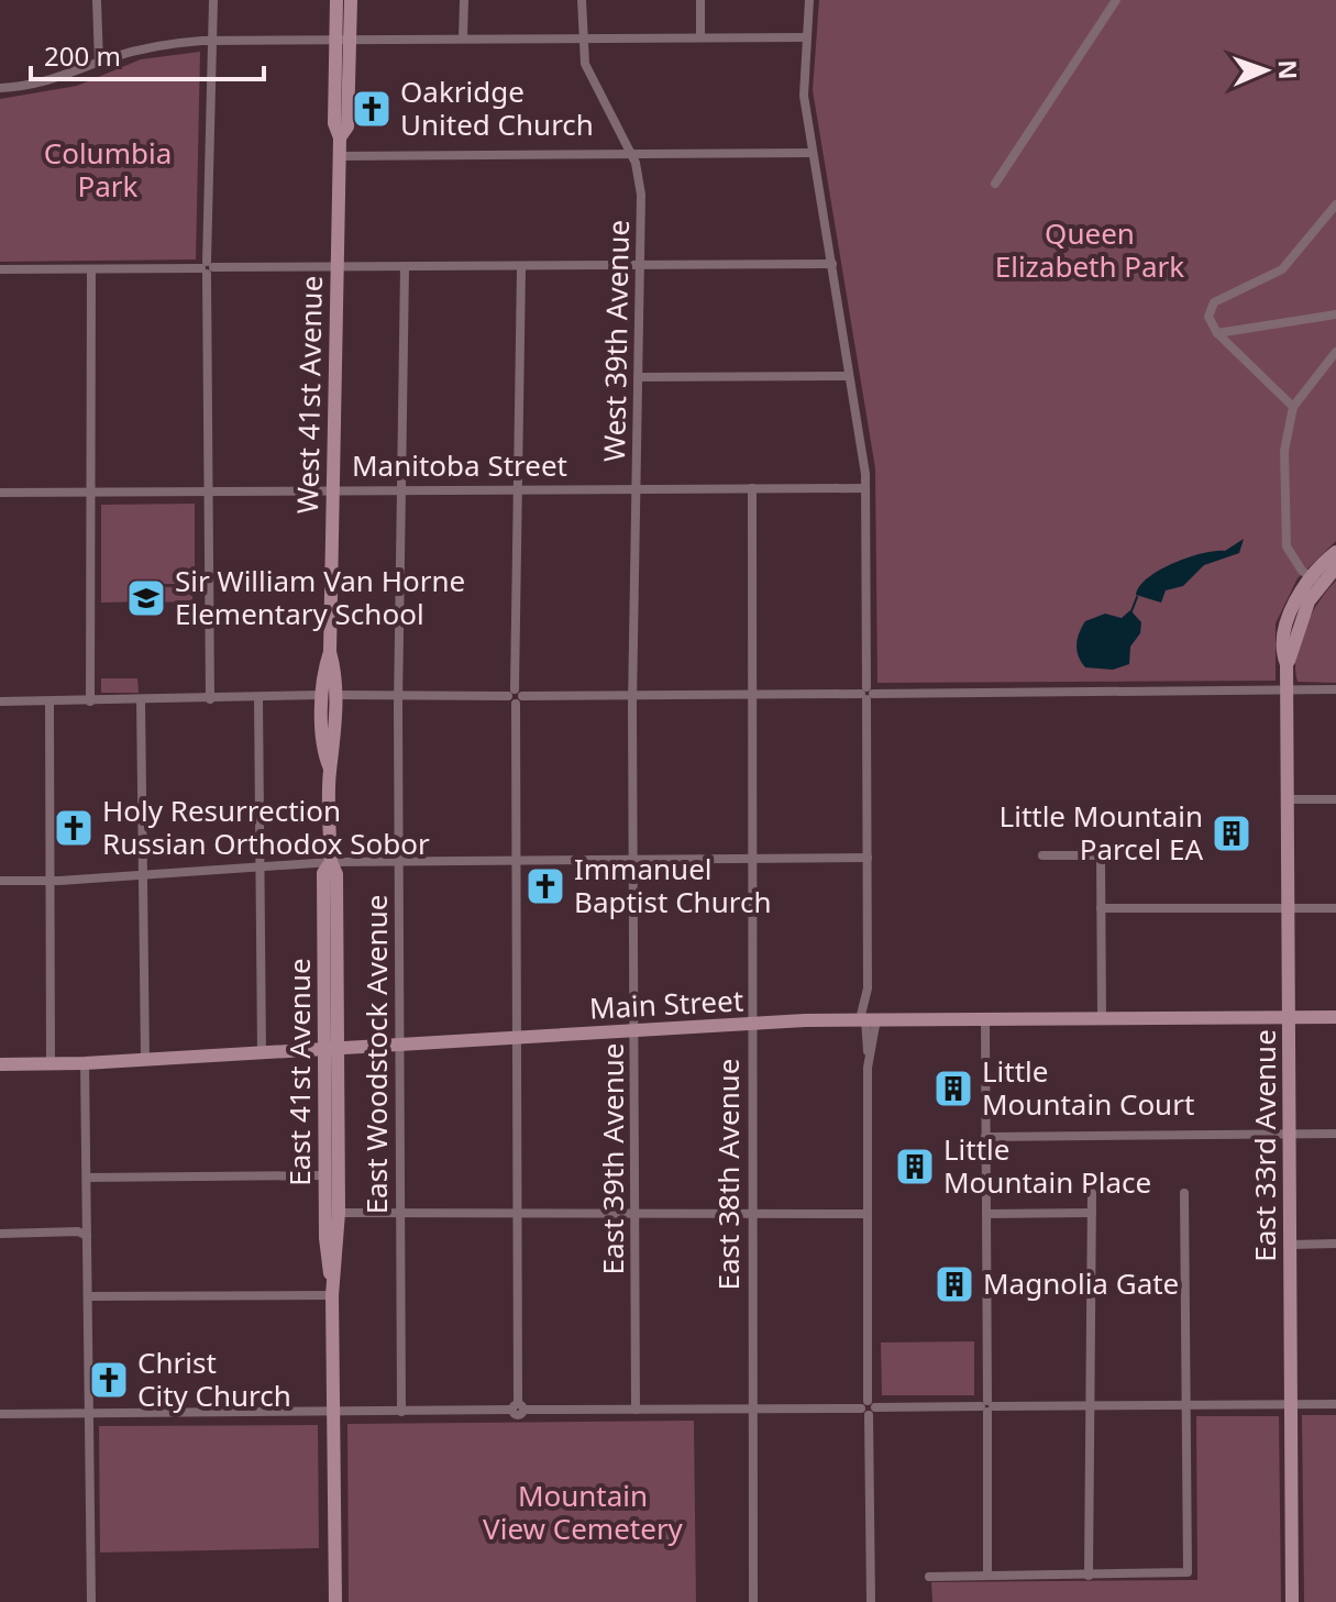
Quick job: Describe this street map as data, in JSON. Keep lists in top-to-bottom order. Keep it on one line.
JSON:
{"streets":{"main road":["West 41st Avenue","Main Street","East 41st Avenue","East 33rd Avenue"],"street":["West 39th Avenue","Manitoba Street","East Woodstock Avenue","East 39th Avenue","East 38th Avenue"]},"crossings":[["West 39th Avenue","Manitoba Street"],["West 39th Avenue","East 39th Avenue"],["West 41st Avenue","Manitoba Street"],["West 41st Avenue","East 41st Avenue"],["Manitoba Street","East Woodstock Avenue"],["Manitoba Street","East 38th Avenue"],["Main Street","East Woodstock Avenue"],["Main Street","East 41st Avenue"],["Main Street","East 33rd Avenue"],["Main Street","East 39th Avenue"],["Main Street","East 38th Avenue"]],"parks":["Columbia Park","Queen Elizabeth Park","Mountain View Cemetery"],"places":{"church":["Oakridge United Church","Holy Resurrection Russian Orthodox Sobor","Immanuel Baptist Church","Christ City Church"],"school or university":["Sir William Van Horne Elementary School"],"building":["Little Mountain Parcel EA","Little Mountain Court","Little Mountain Place","Magnolia Gate"]},"scale_bar":"200 m","north":"right"}
